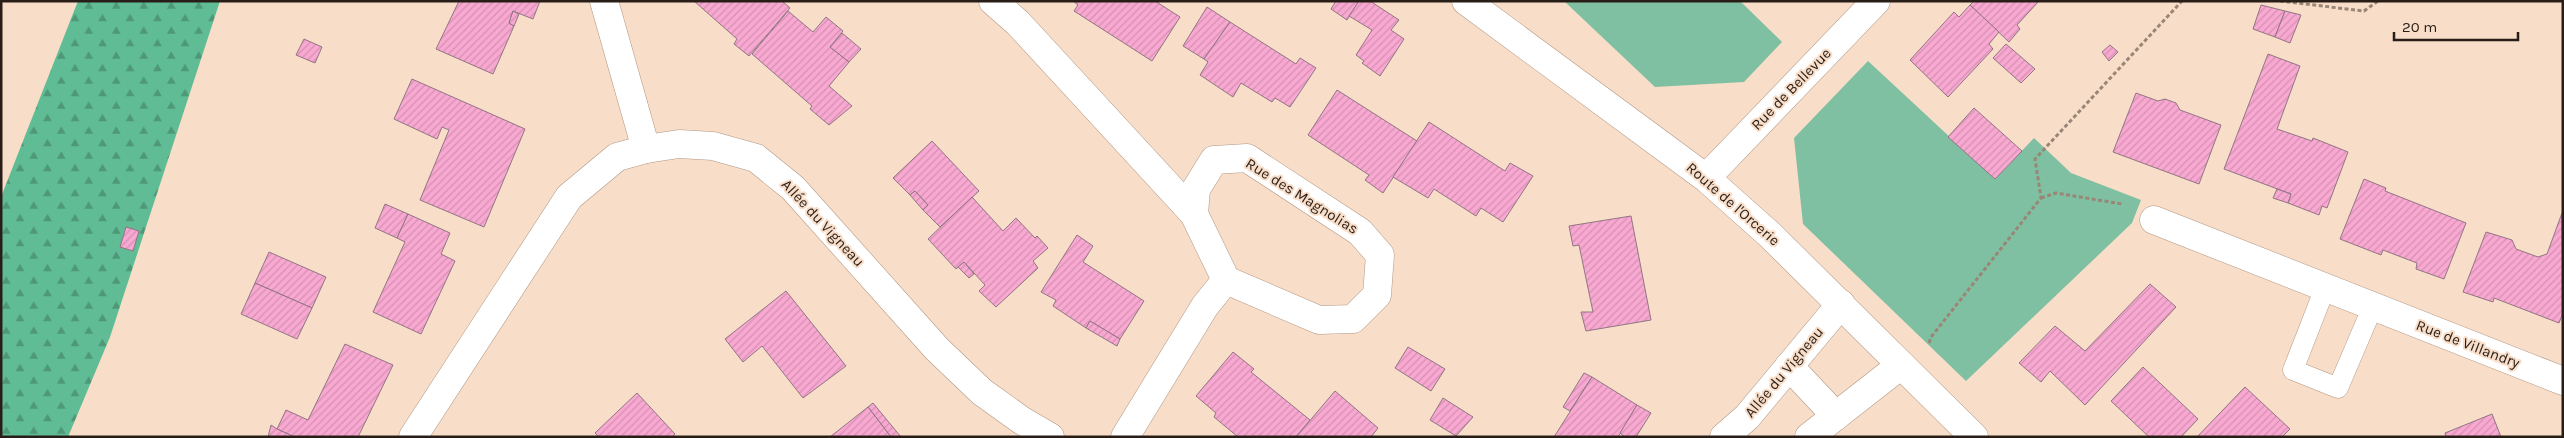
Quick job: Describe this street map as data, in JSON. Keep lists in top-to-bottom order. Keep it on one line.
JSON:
{"streets":{"street":["Rue de Bellevue","Rue des Magnolias","Route de l'Orcerie","Allée du Vigneau","Rue de Villandry"]},"crossings":[["Rue de Bellevue","Route de l'Orcerie"],["Route de l'Orcerie","Allée du Vigneau"]],"scale_bar":"20 m"}
